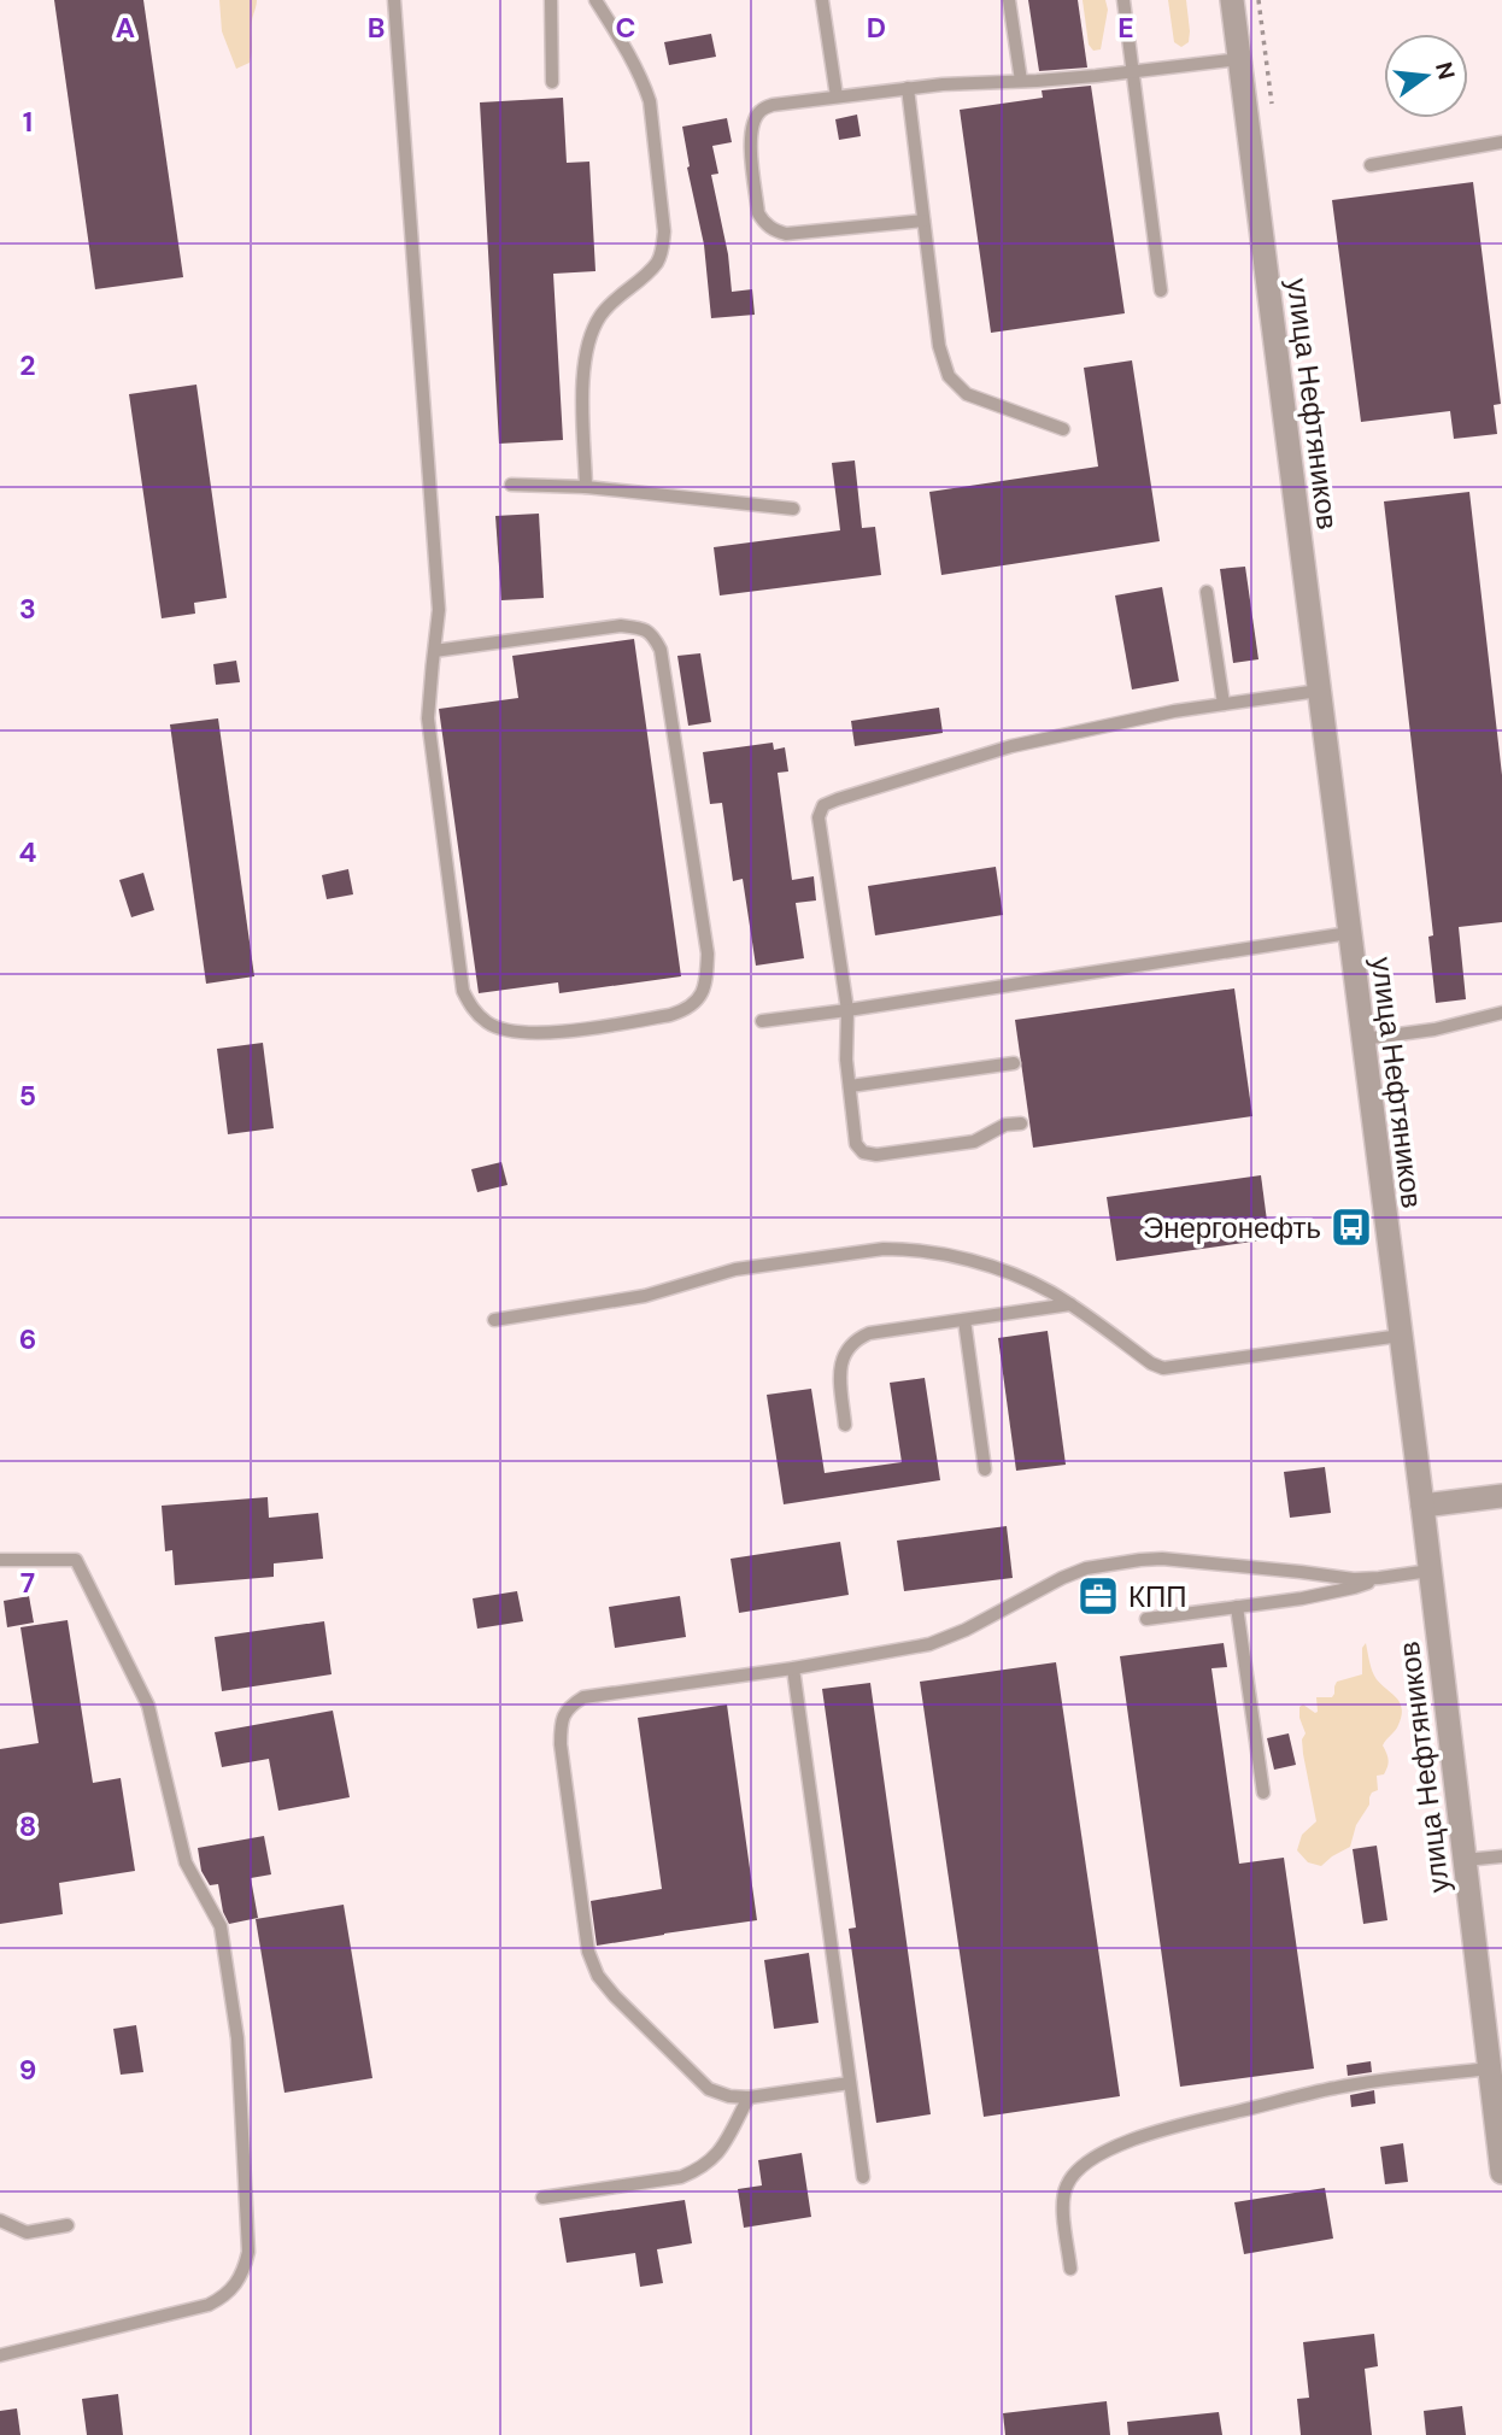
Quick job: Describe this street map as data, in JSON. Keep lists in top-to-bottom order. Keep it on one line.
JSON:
{"streets":{"street":["улица Нефтяников"]},"places":{"bus stop":["Энергонефть"],"office":["КПП"]},"north":"right","grid":{"columns":["A","B","C","D","E"],"rows":["1","2","3","4","5","6","7","8","9"]}}
